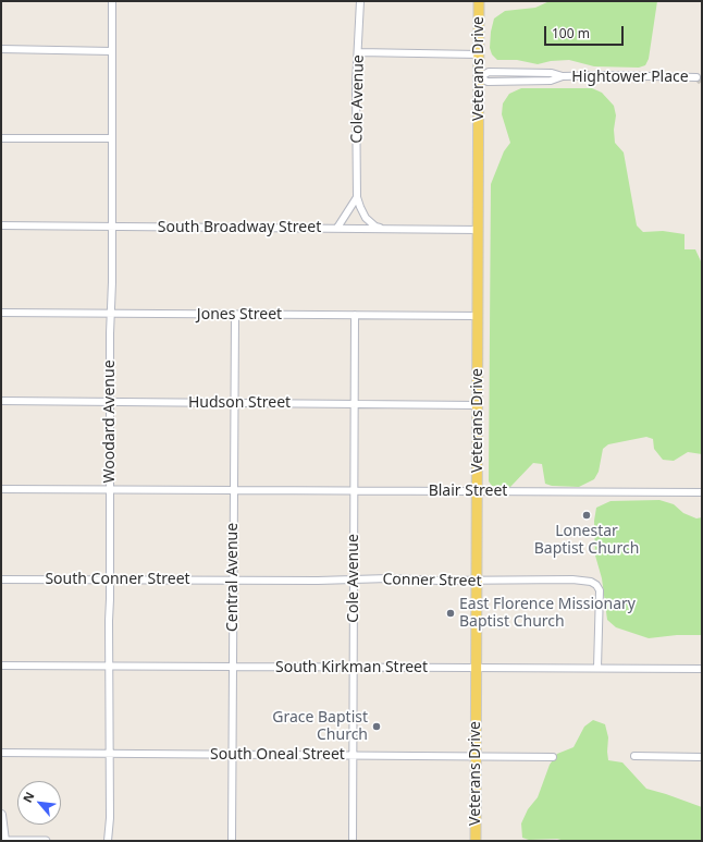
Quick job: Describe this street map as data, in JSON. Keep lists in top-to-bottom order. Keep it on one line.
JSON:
{"streets":{"main road":["Veterans Drive"],"street":["Hightower Place","Cole Avenue","South Broadway Street","Jones Street","Hudson Street","Woodard Avenue","Blair Street","Central Avenue","South Conner Street","Conner Street","South Kirkman Street","South Oneal Street"]},"crossings":[["Veterans Drive","Hightower Place"],["Veterans Drive","South Broadway Street"],["Veterans Drive","Jones Street"],["Veterans Drive","Hudson Street"],["Veterans Drive","Blair Street"],["Veterans Drive","Conner Street"],["Veterans Drive","South Kirkman Street"],["Veterans Drive","South Oneal Street"],["Cole Avenue","South Broadway Street"],["Cole Avenue","Jones Street"],["Cole Avenue","Hudson Street"],["Cole Avenue","Blair Street"],["Cole Avenue","Conner Street"],["Cole Avenue","South Kirkman Street"],["Cole Avenue","South Oneal Street"],["South Broadway Street","Woodard Avenue"],["Jones Street","Woodard Avenue"],["Jones Street","Central Avenue"],["Hudson Street","Woodard Avenue"],["Hudson Street","Central Avenue"],["Woodard Avenue","Blair Street"],["Woodard Avenue","South Conner Street"],["Woodard Avenue","South Kirkman Street"],["Woodard Avenue","South Oneal Street"],["Blair Street","Central Avenue"],["Central Avenue","South Conner Street"],["Central Avenue","Conner Street"],["Central Avenue","South Kirkman Street"],["Central Avenue","South Oneal Street"],["South Conner Street","Conner Street"],["Conner Street","South Kirkman Street"]],"places":["Lonestar Baptist Church","East Florence Missionary Baptist Church","Grace Baptist Church"],"scale_bar":"100 m","north":"top left"}
